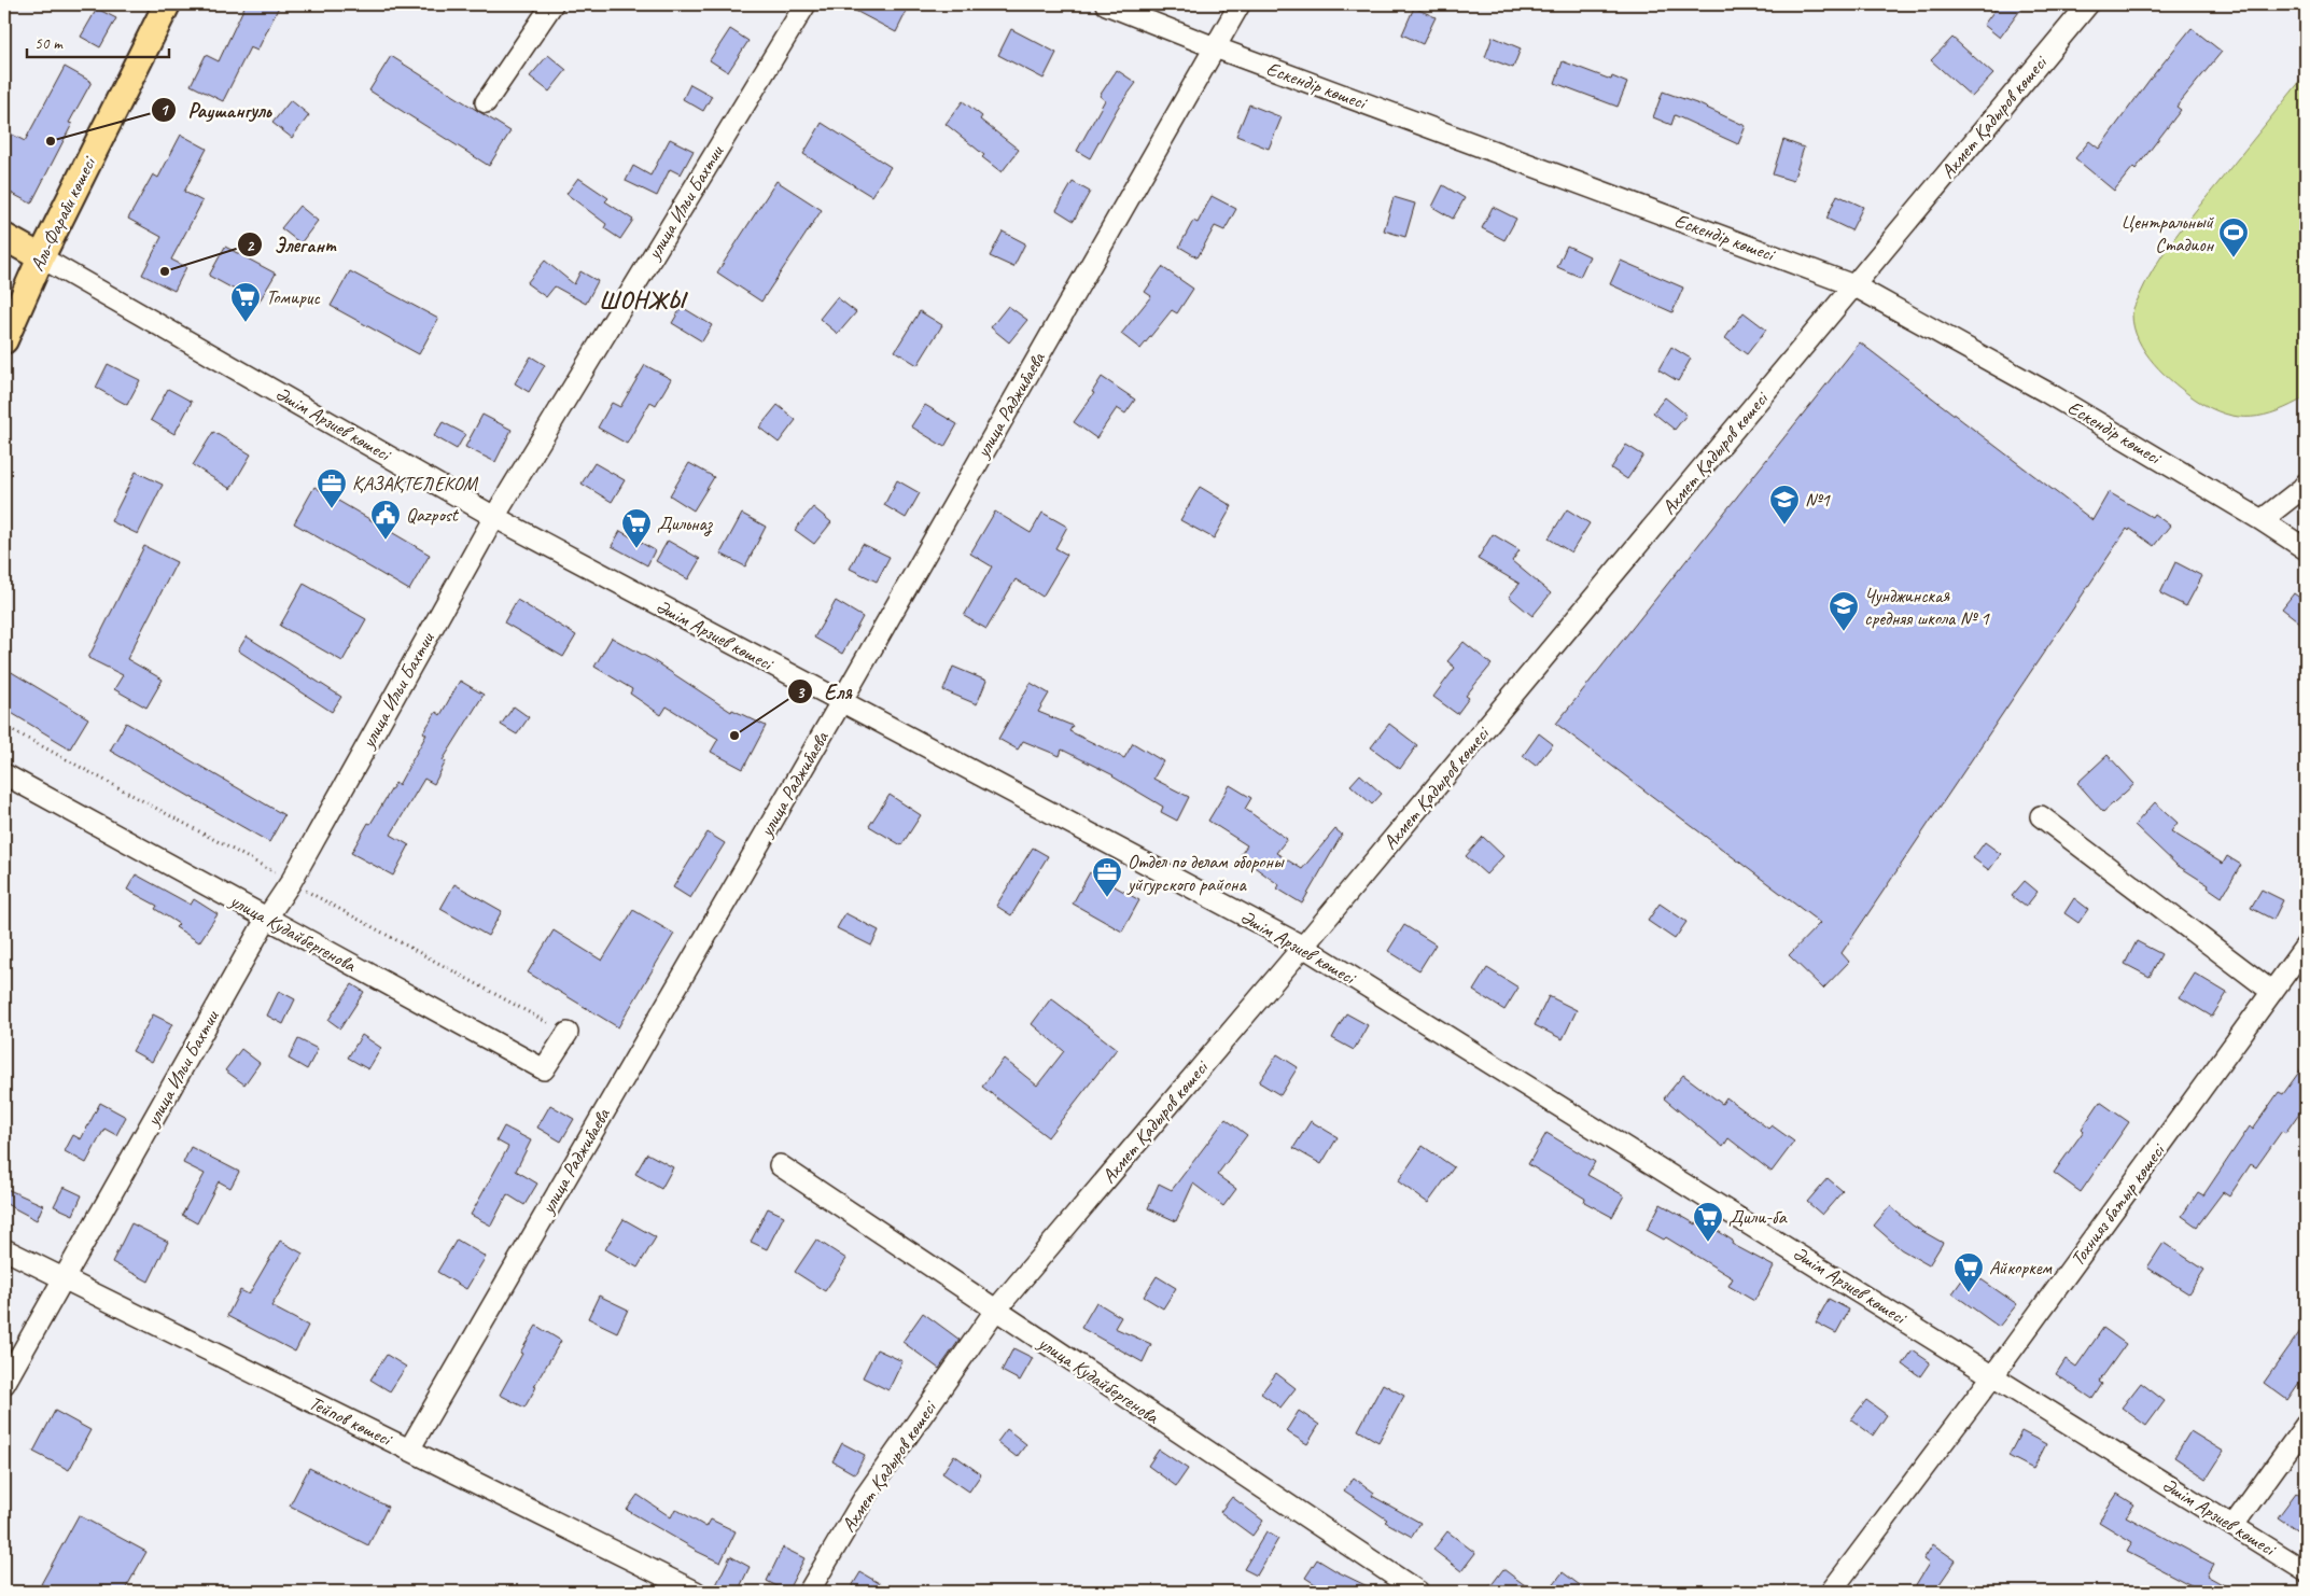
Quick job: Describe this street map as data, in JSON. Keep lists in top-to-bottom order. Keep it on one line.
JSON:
{"streets":{"main road":["Аль-Фараби көшесі","Әшім Арзиев көшесі"],"street":["Ескендір көшесі","Ахмет Қадыров көшесі","улица Ильи Бахтии","улица Раджибаева","улица Кудайбергенова","Тохнияз батыр көшесі","Тейпов көшесі"]},"crossings":[["Ескендір көшесі","Ахмет Қадыров көшесі"],["Ескендір көшесі","улица Раджибаева"],["Ахмет Қадыров көшесі","Әшім Арзиев көшесі"],["Ахмет Қадыров көшесі","улица Кудайбергенова"],["улица Ильи Бахтии","Әшім Арзиев көшесі"],["улица Ильи Бахтии","улица Кудайбергенова"],["улица Ильи Бахтии","Тейпов көшесі"],["Аль-Фараби көшесі","Әшім Арзиев көшесі"],["улица Раджибаева","Әшім Арзиев көшесі"],["улица Раджибаева","Тейпов көшесі"],["Әшім Арзиев көшесі","Тохнияз батыр көшесі"]],"districts":["ШОНЖЫ"],"places":{"other":["Раушангуль","Элегант","Еля"],"sports":["Центральный Стадион"],"supermarket":["Томирис","Дильназ","Дили-ба","Айкоркем"],"office":["ҚАЗАҚТЕЛЕКОМ","Отдел по делам обороны уйгурского района"],"school or university":["№1","Чунджинская средняя школа № 1"],"public building":["Qazpost"]},"scale_bar":"50 m"}
